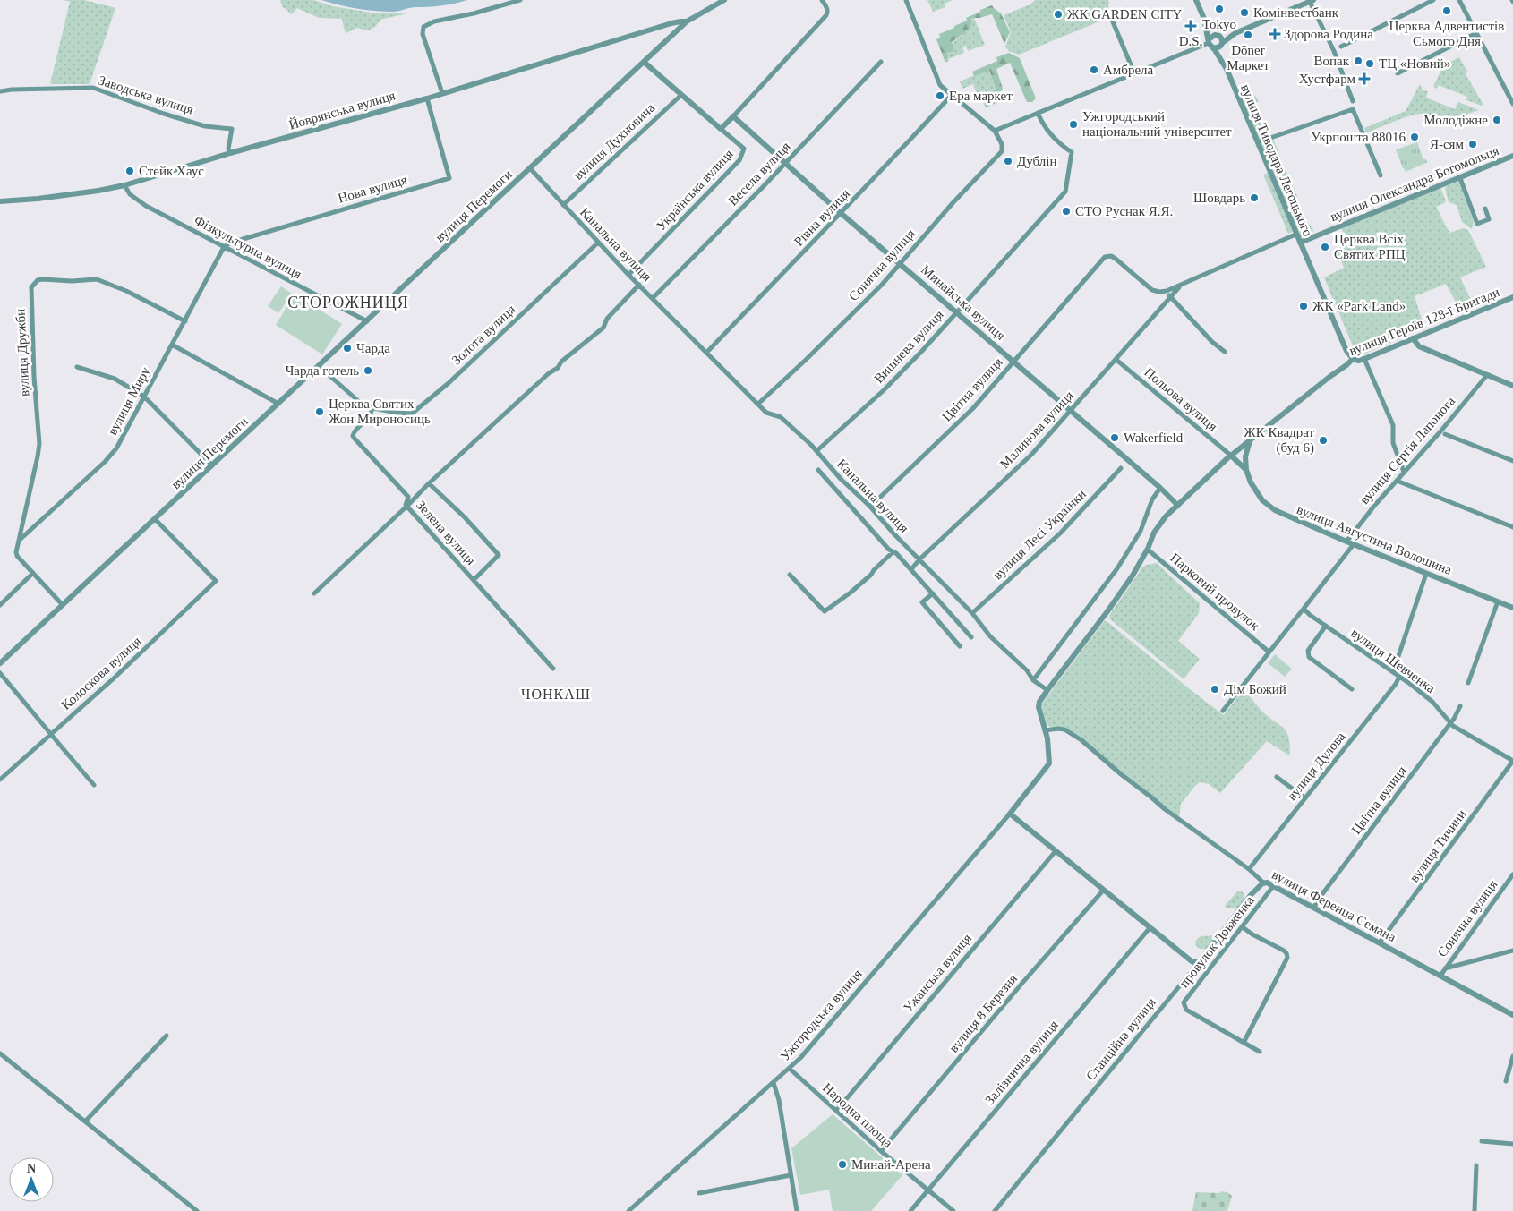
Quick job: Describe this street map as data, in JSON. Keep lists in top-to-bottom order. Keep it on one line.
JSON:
{"streets":{"street":["Заводська вулиця","Йоврянська вулиця","вулиця Духновича","вулиця Тиводара Легоцького","Весела вулиця","вулиця Олександра Богомольця","Нова вулиця","Українська вулиця","вулиця Перемоги","Рівна вулиця","Канальна вулиця","Фізкультурна вулиця","Сонячна вулиця","Минайська вулиця","вулиця Героїв 128-ї Бригади","Золота вулиця","Вишнева вулиця","вулиця Дружби","Цвітна вулиця","Польова вулиця","вулиця Миру","Малинова вулиця","вулиця Сергія Лапонога","Зелена вулиця","вулиця Лесі Українки","вулиця Августина Волошина","Парковий провулок","вулиця Шевченка","Колоскова вулиця","вулиця Дулова","вулиця Тичини","вулиця Ференца Семана","провулок Довженка","Ужанська вулиця","вулиця 8 Березня","Ужгородська вулиця","Станційна вулиця","Залізнична вулиця","Народна площа"]},"crossings":[["Заводська вулиця","Йоврянська вулиця"],["Йоврянська вулиця","Нова вулиця"],["Йоврянська вулиця","вулиця Перемоги"],["Йоврянська вулиця","Фізкультурна вулиця"],["вулиця Духновича","Канальна вулиця"],["вулиця Тиводара Легоцького","вулиця Олександра Богомольця"],["вулиця Тиводара Легоцького","вулиця Героїв 128-ї Бригади"],["Весела вулиця","Канальна вулиця"],["Весела вулиця","Минайська вулиця"],["Нова вулиця","Фізкультурна вулиця"],["Нова вулиця","вулиця Миру"],["Українська вулиця","Канальна вулиця"],["Українська вулиця","Минайська вулиця"],["вулиця Перемоги","Канальна вулиця"],["вулиця Перемоги","Фізкультурна вулиця"],["вулиця Перемоги","вулиця Дружби"],["вулиця Перемоги","Колоскова вулиця"],["Рівна вулиця","Канальна вулиця"],["Рівна вулиця","Минайська вулиця"],["Канальна вулиця","Сонячна вулиця"],["Канальна вулиця","вулиця Героїв 128-ї Бригади"],["Канальна вулиця","Золота вулиця"],["Канальна вулиця","Вишнева вулиця"],["Канальна вулиця","Цвітна вулиця"],["Канальна вулиця","Малинова вулиця"],["Канальна вулиця","вулиця Лесі Українки"],["Фізкультурна вулиця","вулиця Миру"],["Сонячна вулиця","Минайська вулиця"],["Сонячна вулиця","вулиця Ференца Семана"],["Минайська вулиця","вулиця Героїв 128-ї Бригади"],["Минайська вулиця","Вишнева вулиця"],["Минайська вулиця","Цвітна вулиця"],["Минайська вулиця","Малинова вулиця"],["вулиця Героїв 128-ї Бригади","Польова вулиця"],["вулиця Героїв 128-ї Бригади","вулиця Августина Волошина"],["вулиця Героїв 128-ї Бригади","Парковий провулок"],["вулиця Героїв 128-ї Бригади","вулиця Ференца Семана"],["вулиця Героїв 128-ї Бригади","Ужгородська вулиця"],["Золота вулиця","Зелена вулиця"],["вулиця Дружби","вулиця Миру"],["Цвітна вулиця","вулиця Шевченка"],["Цвітна вулиця","вулиця Ференца Семана"],["Польова вулиця","Малинова вулиця"],["Польова вулиця","вулиця Августина Волошина"],["вулиця Сергія Лапонога","вулиця Августина Волошина"],["вулиця Шевченка","вулиця Дулова"],["вулиця Шевченка","вулиця Тичини"],["вулиця Дулова","вулиця Ференца Семана"],["вулиця Тичини","вулиця Ференца Семана"],["вулиця Ференца Семана","провулок Довженка"],["вулиця Ференца Семана","Станційна вулиця"],["Ужанська вулиця","Народна площа"],["вулиця 8 Березня","Народна площа"],["Ужгородська вулиця","Народна площа"],["Залізнична вулиця","Народна площа"]],"districts":["СТОРОЖНИЦЯ","ЧОНКАШ"],"places":{"other":["Tokyo","Церква Адвентистів Сьмого Дня","Комінвестбанк","ЖК GARDEN CITY","Döner Маркет","Вопак","ТЦ «Новий»","Амбрела","Ера маркет","Молодіжне","Ужгородський національний університет","Укрпошта 88016","Я-сям","Дублін","Стейк Хаус","Шовдарь","СТО Руснак Я.Я.","Церква Всіх Святих РПЦ","ЖК «Park Land»","Чарда","Чарда готель","Церква Святих Жон Мироносиць","Wakerfield","ЖК Квадрат (буд 6)","Дім Божий","Минай-Арена"],"health":["D.S.","Здорова Родина","Хустфарм"]},"north":"top"}
